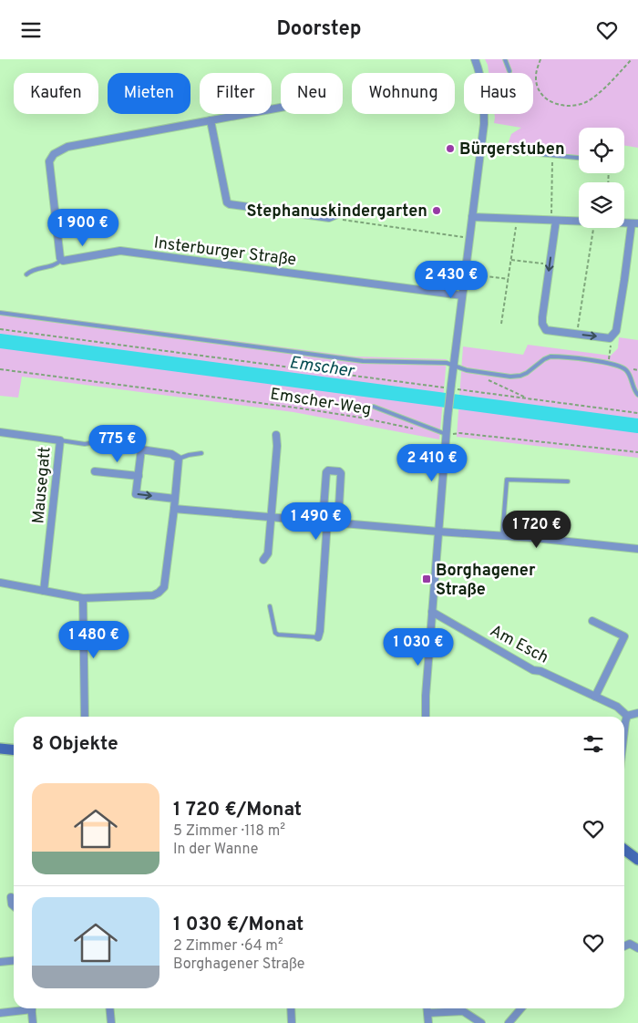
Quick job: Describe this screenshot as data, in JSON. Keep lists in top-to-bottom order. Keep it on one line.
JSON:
{"streets":{"street":["Insterburger Straße","Mausegatt","Am Esch"],"path":["Emscher-Weg"]},"water":["Emscher"],"places":{"other":["Bürgerstuben","Stephanuskindergarten"],"transit":["Borghagener Straße"]},"page":{"header":"Doorstep","chip":["Kaufen","Mieten","Filter","Neu","Wohnung","Haus"],"price":["1 900 €","2 430 €","775 €","2 410 €","1 490 €","1 720 €","1 480 €","1 030 €"],"heading":"8 Objekte","list":[{"name":"1 720 €/Monat","note":"5 Zimmer · 118 m² · In der Wanne"},{"name":"1 030 €/Monat","note":"2 Zimmer · 64 m² · Borghagener Straße"}]}}
